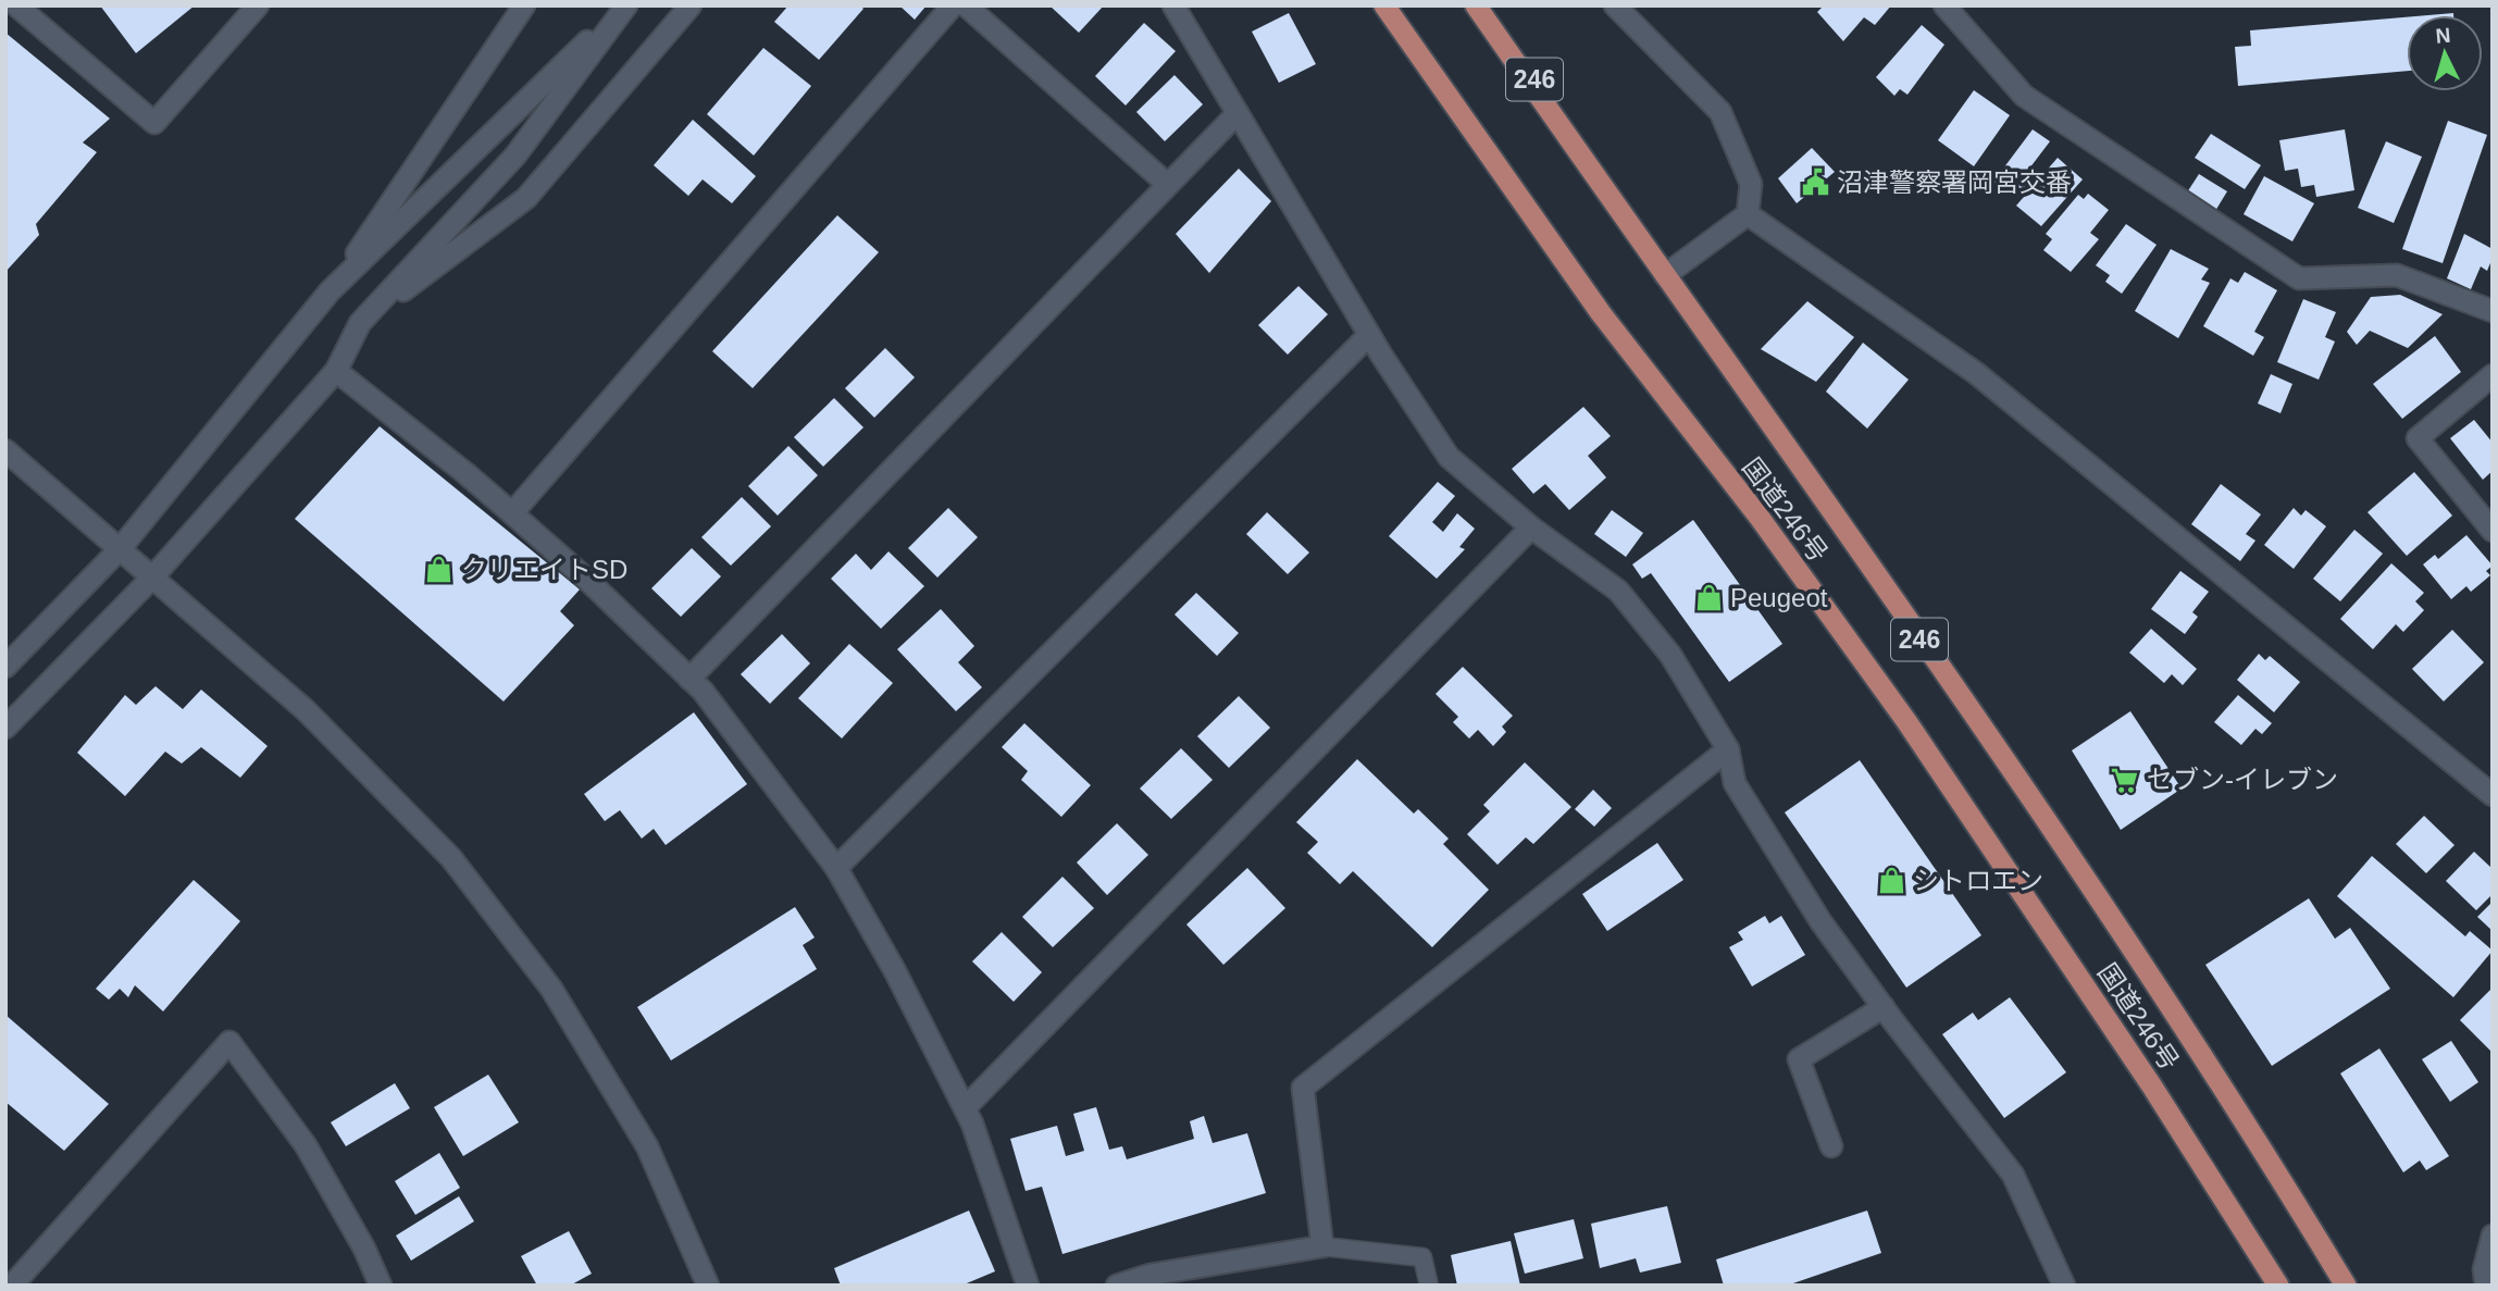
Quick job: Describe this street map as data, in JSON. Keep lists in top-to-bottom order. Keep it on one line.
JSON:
{"streets":{"highway":["246","国道246号"]},"crossings":[["246","国道246号"]],"places":{"public building":["沼津警察署岡宮交番"],"shop":["クリエイトSD","Peugeot","シトロエン"],"supermarket":["セブン-イレブン"]},"north":"top"}
